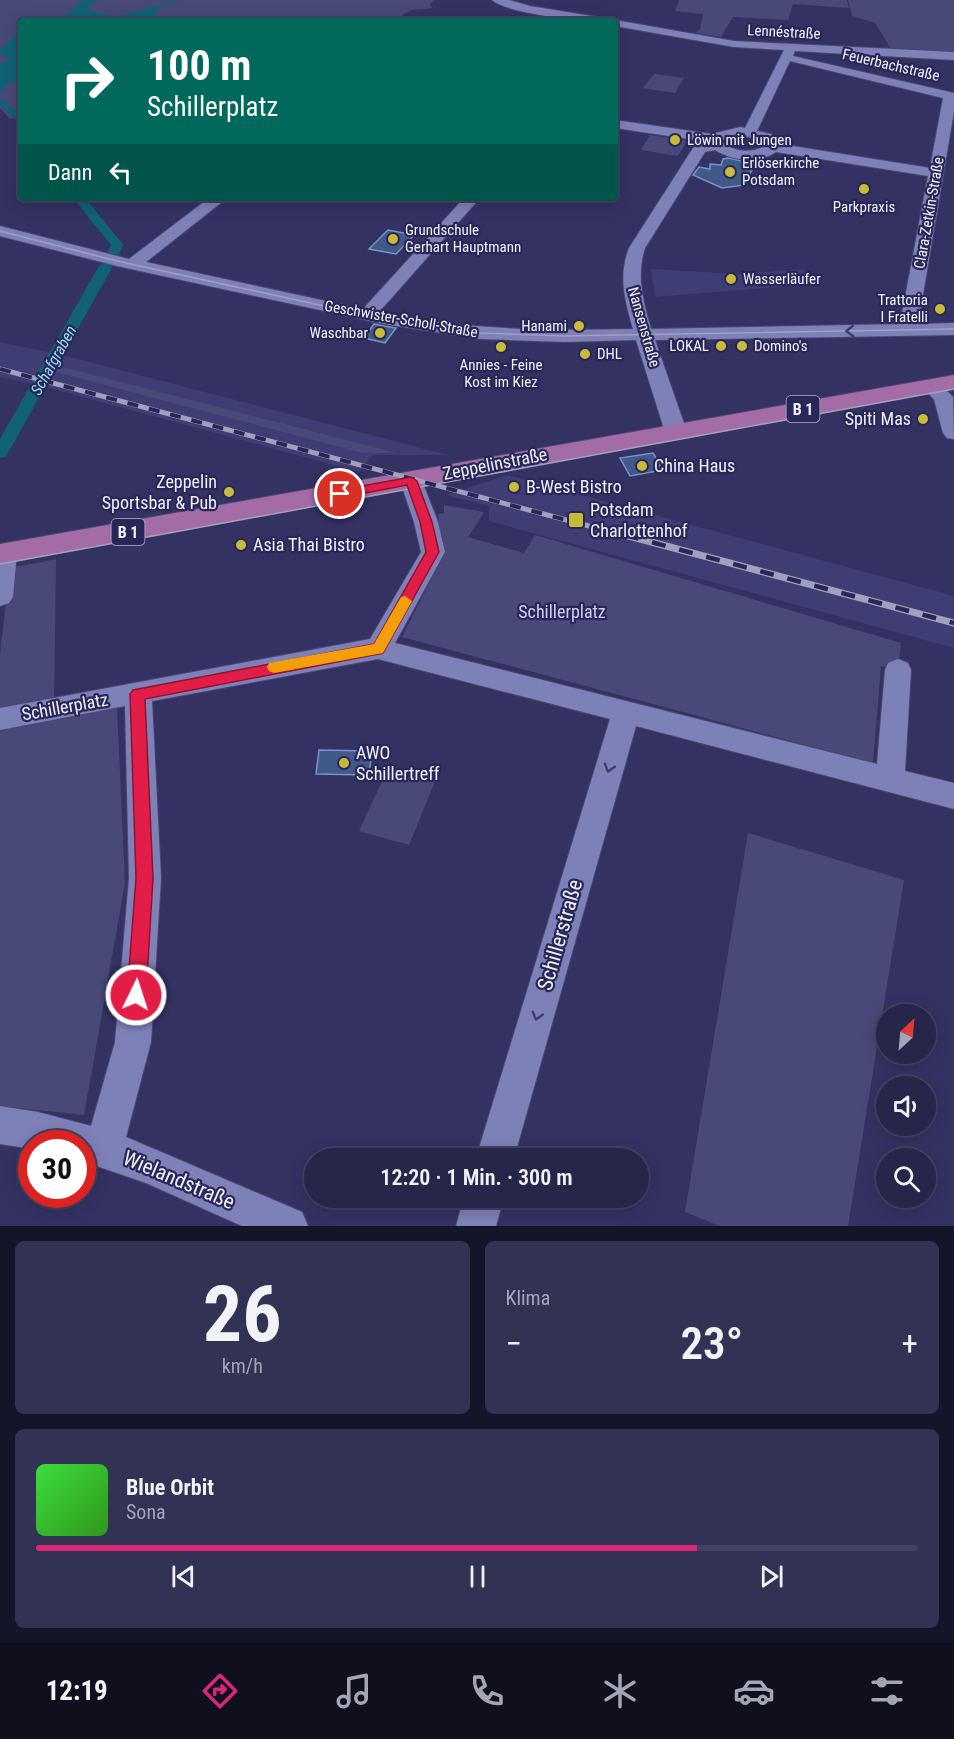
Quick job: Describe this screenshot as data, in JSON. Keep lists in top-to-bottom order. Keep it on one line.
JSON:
{"streets":{"main road":["B 1","Zeppelinstraße"],"street":["Lennéstraße","Feuerbachstraße","Clara-Zetkin-Straße","Geschwister-Scholl-Straße","Nansenstraße","Schillerplatz","Schillerstraße","Wielandstraße"]},"crossings":[["Lennéstraße","Feuerbachstraße"],["Feuerbachstraße","Clara-Zetkin-Straße"],["Clara-Zetkin-Straße","Geschwister-Scholl-Straße"],["Geschwister-Scholl-Straße","Nansenstraße"],["Nansenstraße","Zeppelinstraße"],["Schillerplatz","Schillerstraße"],["Schillerplatz","Wielandstraße"]],"one_way":["Schillerstraße"],"water":["Schafgraben"],"parks":["Schillerplatz"],"places":{"other":["Löwin mit Jungen","Erlöserkirche Potsdam","Parkpraxis","Grundschule Gerhart Hauptmann","Wasserläufer","Trattoria I Fratelli","Hanami","Waschbar","LOKAL","Domino's","Annies - Feine Kost im Kiez","DHL","Spiti Mas","China Haus","B-West Bistro","Zeppelin Sportsbar & Pub","Asia Thai Bistro","AWO Schillertreff"],"transit":["Potsdam Charlottenhof"]},"north":"top right","page":{"turn":["100 m","Schillerplatz"],"then":"Dann","limit":"30","trip":"12:20 · 1 Min. · 300 m","tile":[["26","km/h"],"Klima"],"heat":["−","23°","+"],"song":["Blue Orbit","Sona"],"tabs":"12:19"}}
